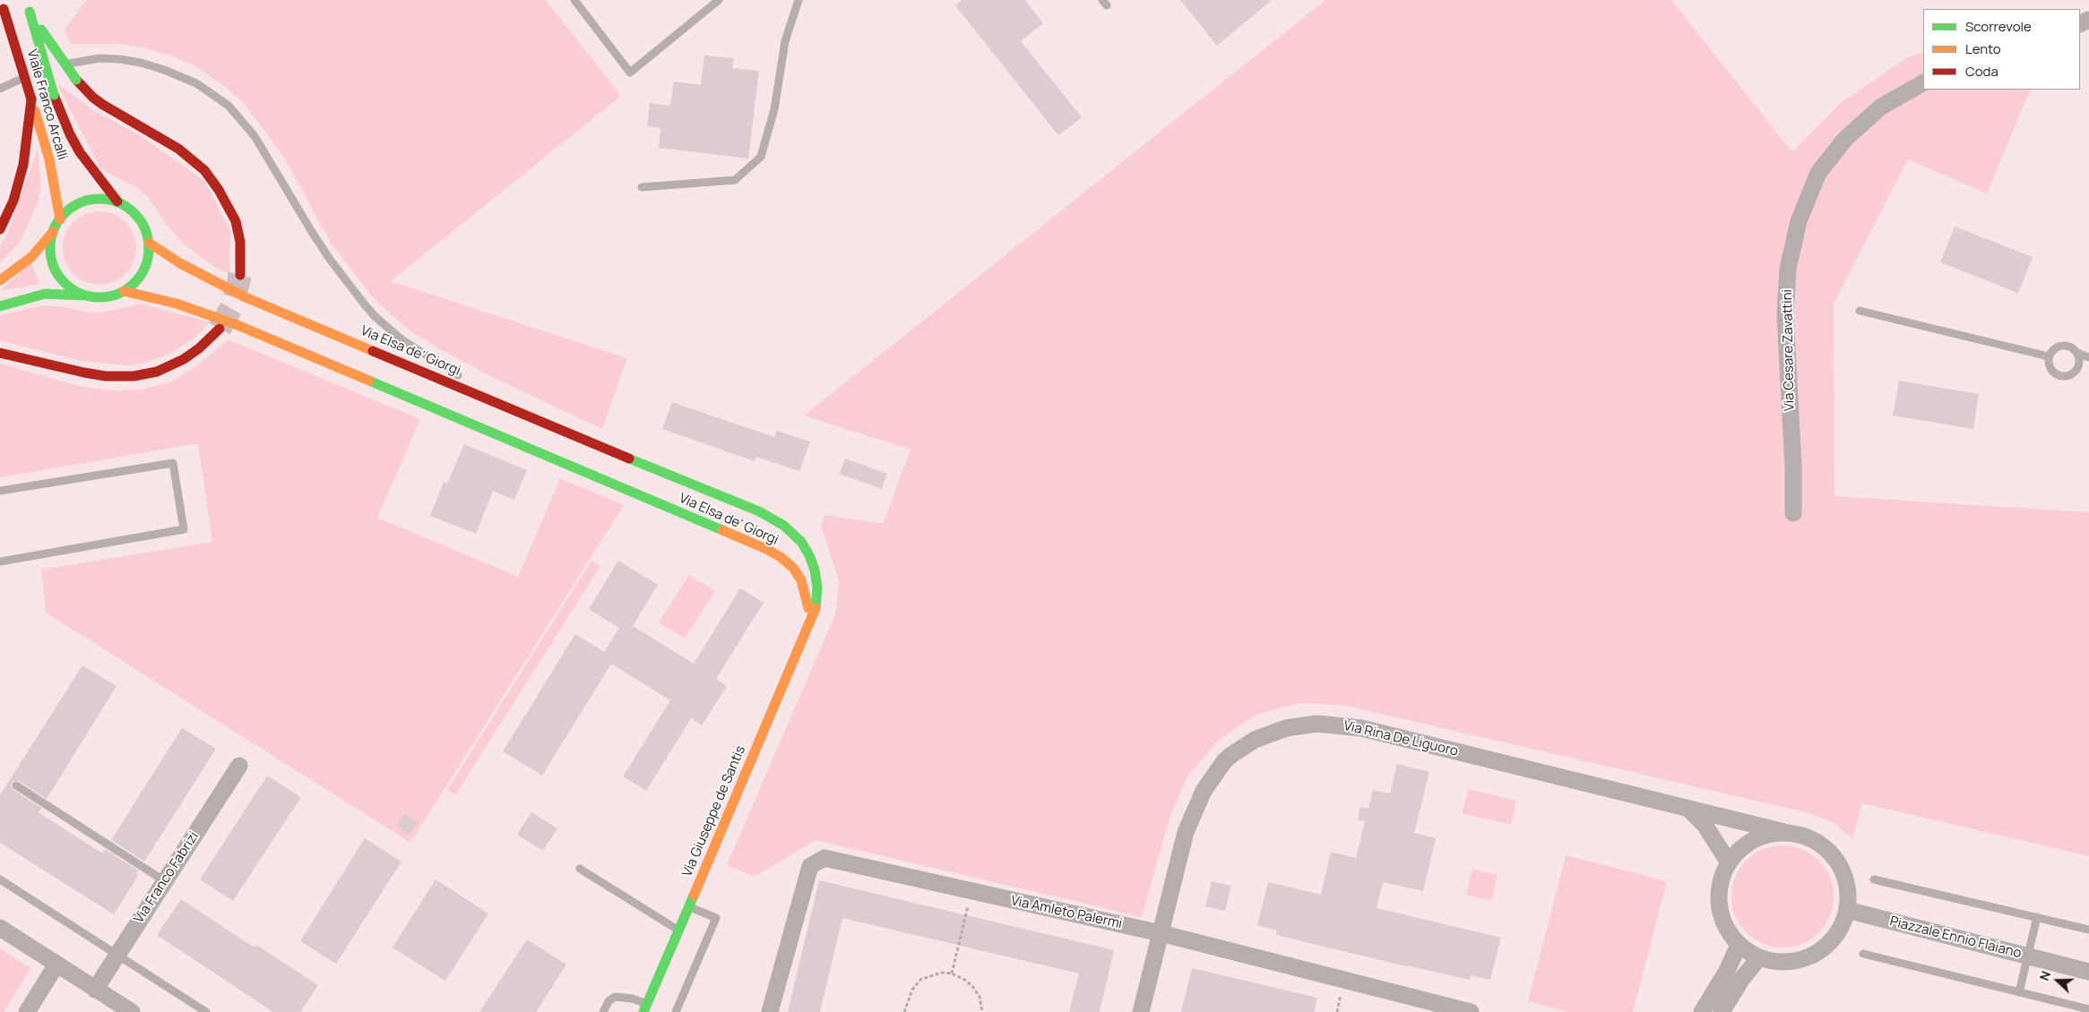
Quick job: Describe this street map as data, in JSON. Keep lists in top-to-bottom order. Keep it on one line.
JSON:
{"streets":{"main road":["Viale Franco Arcalli","Via Elsa de' Giorgi","Via Giuseppe de Santis"],"street":["Via Cesare Zavattini","Via Rina De Liguoro","Via Franco Fabrizi","Via Amleto Palermi","Piazzale Ennio Flaiano"]},"crossings":[["Viale Franco Arcalli","Via Elsa de' Giorgi"],["Via Elsa de' Giorgi","Via Giuseppe de Santis"],["Via Rina De Liguoro","Via Amleto Palermi"],["Via Rina De Liguoro","Piazzale Ennio Flaiano"]],"legend":["Scorrevole","Lento","Coda"],"north":"left"}
